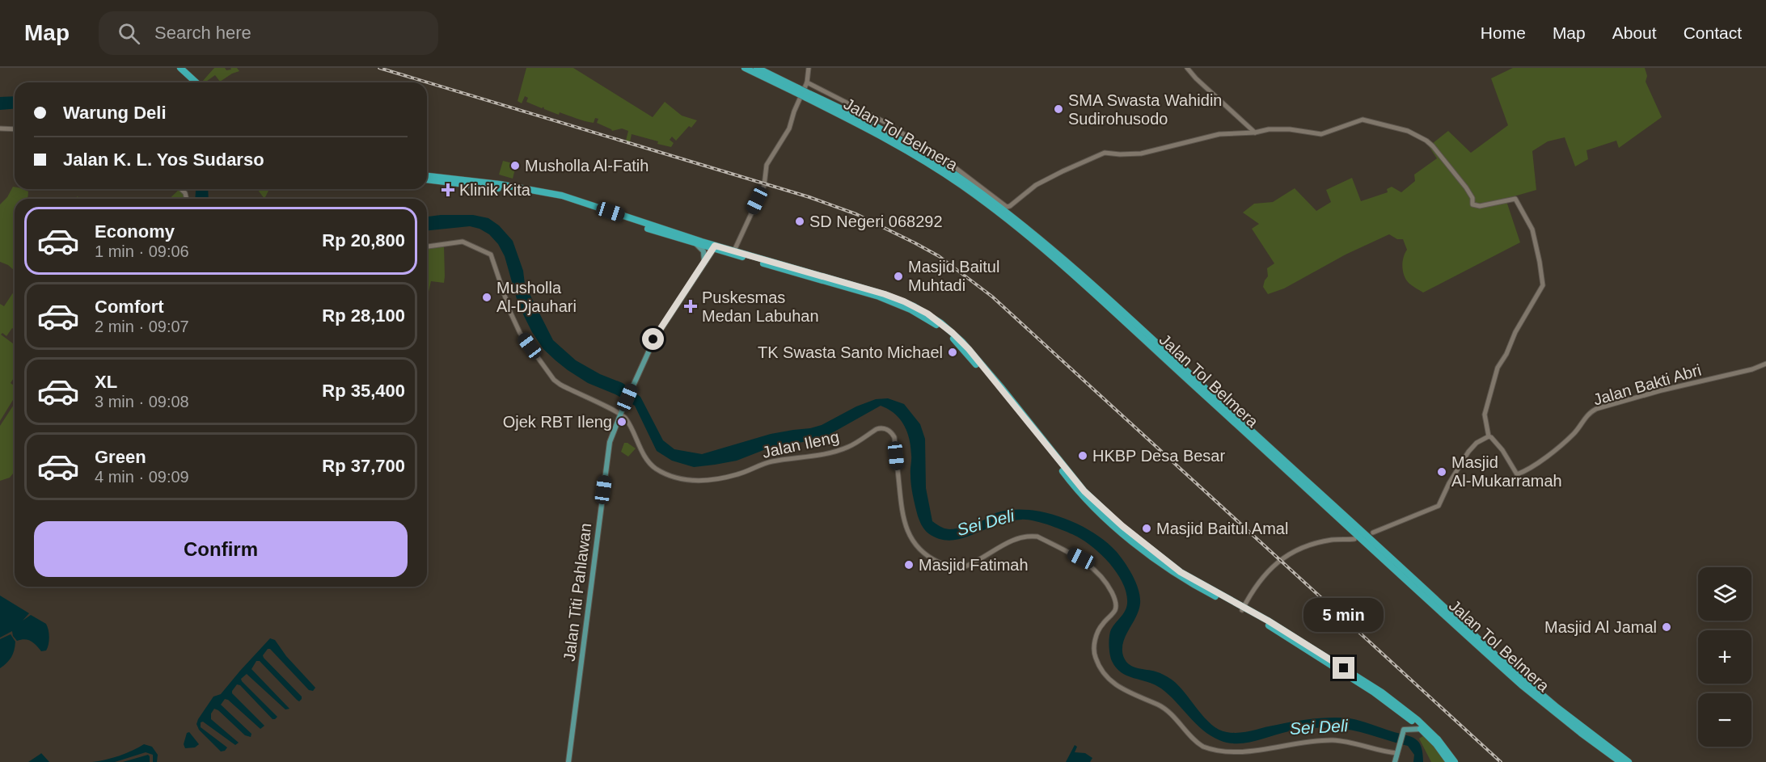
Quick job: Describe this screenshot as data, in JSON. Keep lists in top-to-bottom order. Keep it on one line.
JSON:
{"streets":{"highway":["Jalan Tol Belmera"],"main road":["Jalan Titi Pahlawan"],"street":["Jalan Bakti Abri","Jalan Ileng"]},"crossings":[["Jalan Ileng","Jalan Titi Pahlawan"]],"water":["Sei Deli"],"places":{"other":["SMA Swasta Wahidin Sudirohusodo","Musholla Al-Fatih","SD Negeri 068292","Masjid Baitul Muhtadi","Musholla Al-Djauhari","TK Swasta Santo Michael","Ojek RBT Ileng","HKBP Desa Besar","Masjid Al-Mukarramah","Masjid Baitul Amal","Masjid Fatimah","Masjid Al Jamal"],"health":["Klinik Kita","Puskesmas Medan Labuhan"]},"page":{"header":"Map","search":"Search here","nav":["Home","Map","About","Contact"],"banner":["Warung Deli","Jalan K. L. Yos Sudarso"],"list":[{"name":"Economy","note":"1 min · 09:06","value":"Rp 20,800"},{"name":"Comfort","note":"2 min · 09:07","value":"Rp 28,100"},{"name":"XL","note":"3 min · 09:08","value":"Rp 35,400"},{"name":"Green","note":"4 min · 09:09","value":"Rp 37,700"}],"buttons":"Confirm","map_buttons":["+","−"],"bubble":"5 min"}}
